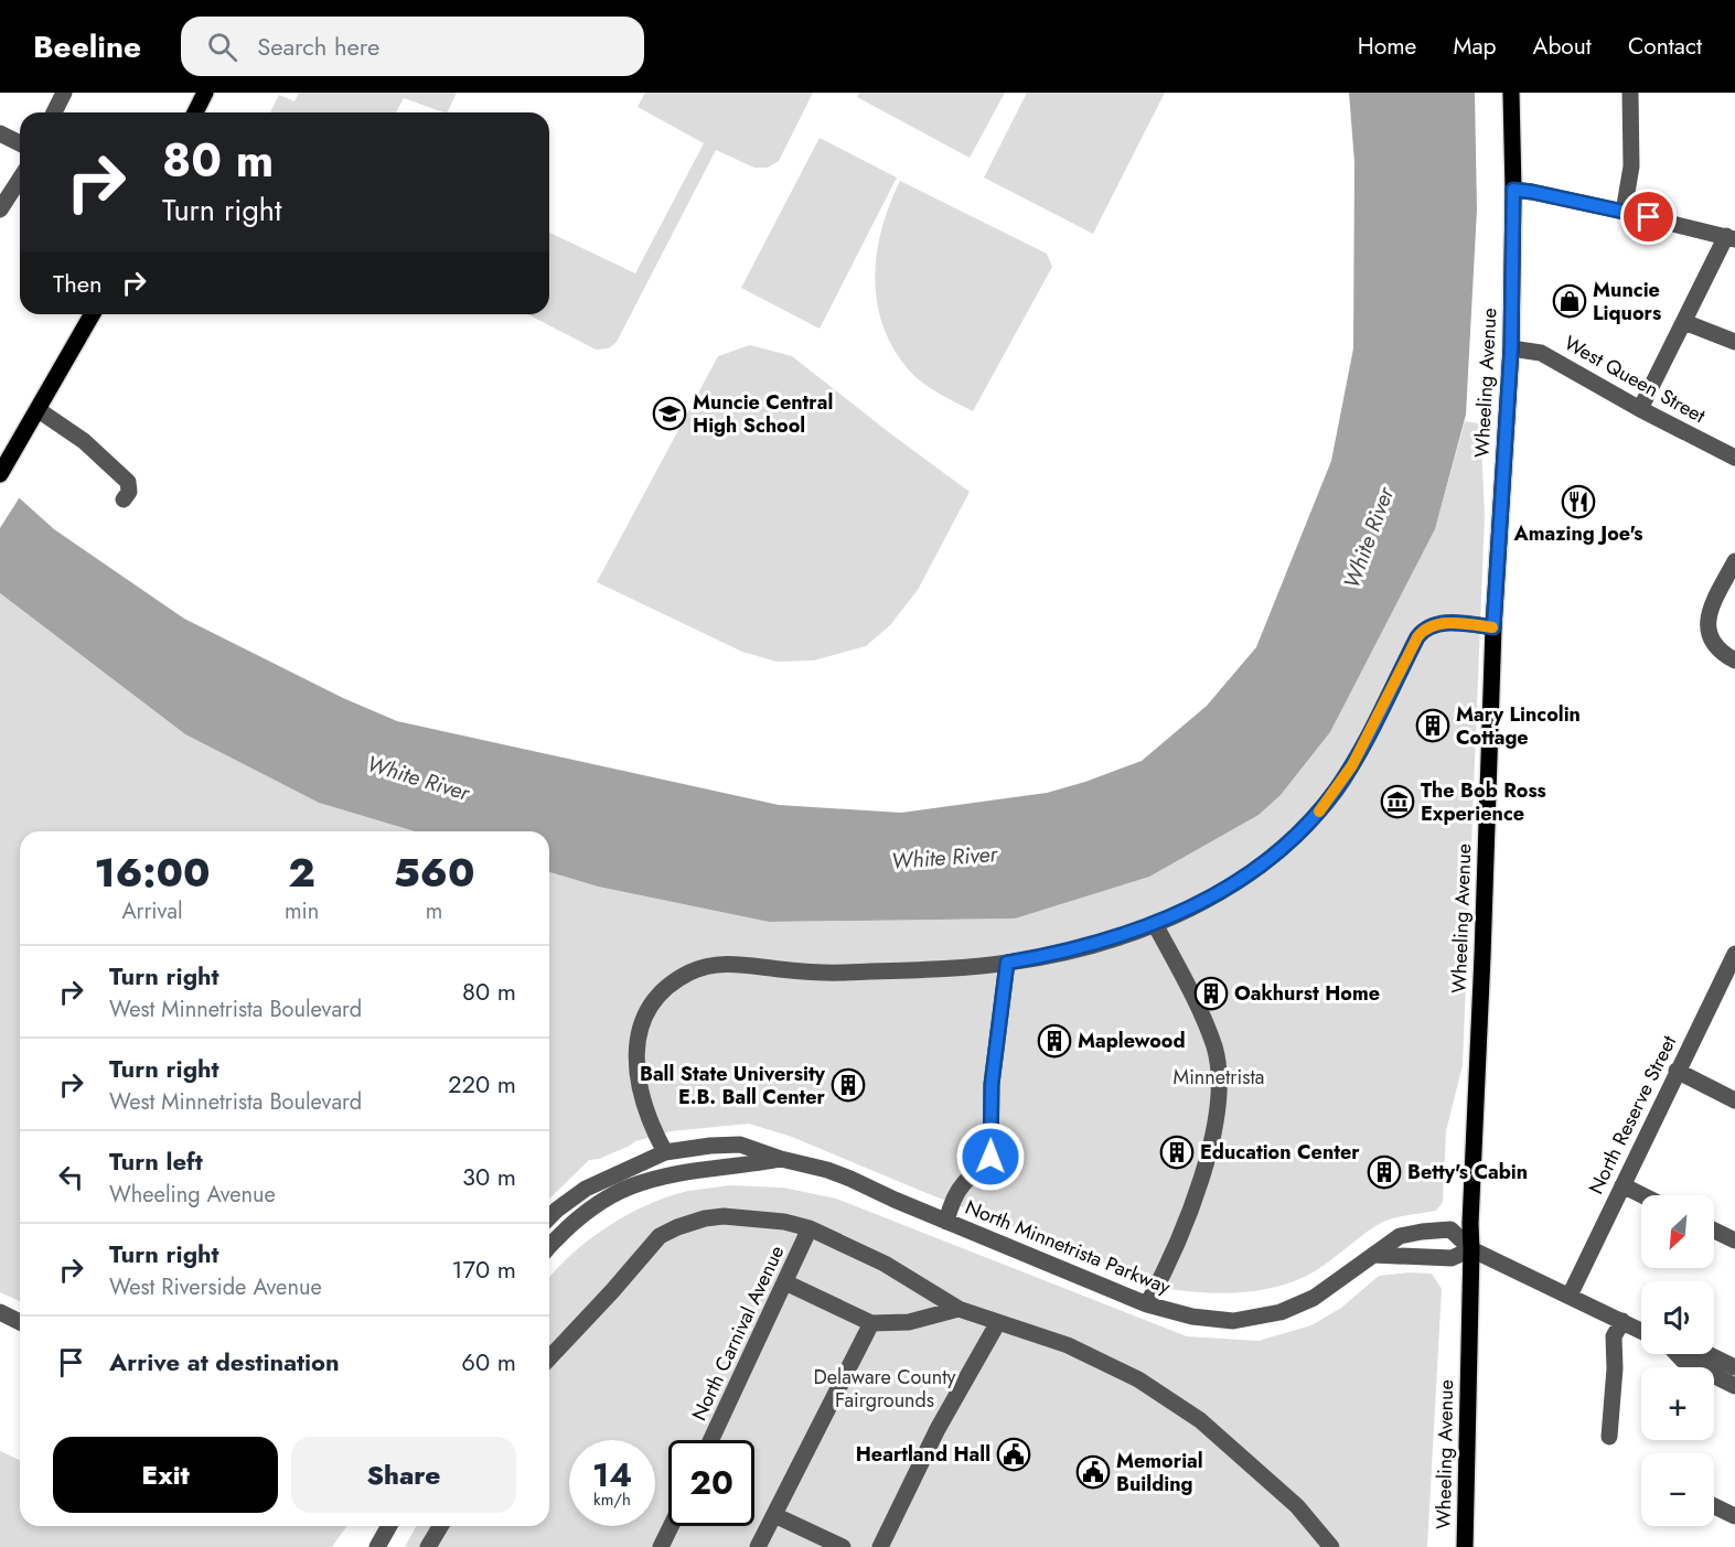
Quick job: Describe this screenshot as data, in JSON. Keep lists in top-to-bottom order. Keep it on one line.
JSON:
{"streets":{"main road":["Wheeling Avenue"],"street":["West Queen Street","North Reserve Street","North Minnetrista Parkway","North Carnival Avenue"]},"crossings":[["West Queen Street","Wheeling Avenue"],["Wheeling Avenue","North Minnetrista Parkway"]],"water":["White River"],"parks":["Minnetrista","Delaware County Fairgrounds"],"places":{"shop":["Muncie Liquors"],"school or university":["Muncie Central High School"],"restaurant":["Amazing Joe's"],"building":["Mary Lincolin Cottage","Oakhurst Home","Maplewood","Ball State University E.B. Ball Center","Education Center","Betty's Cabin"],"museum":["The Bob Ross Experience"],"public building":["Heartland Hall","Memorial Building"]},"north":"bottom left","page":{"header":"Beeline","search":"Search here","nav":["Home","Map","About","Contact"],"turn":["80 m","Turn right"],"then":"Then","eta":["16:00","Arrival","2","min","560","m"],"list":[{"name":"Turn right","note":"West Minnetrista Boulevard","value":"80 m"},{"name":"Turn right","note":"West Minnetrista Boulevard","value":"220 m"},{"name":"Turn left","note":"Wheeling Avenue","value":"30 m"},{"name":"Turn right","note":"West Riverside Avenue","value":"170 m"},{"name":"Arrive at destination","value":"60 m"}],"map_buttons":["+","−"],"buttons":["Exit","Share"],"speed":"14 km/h","limit":"20"}}
